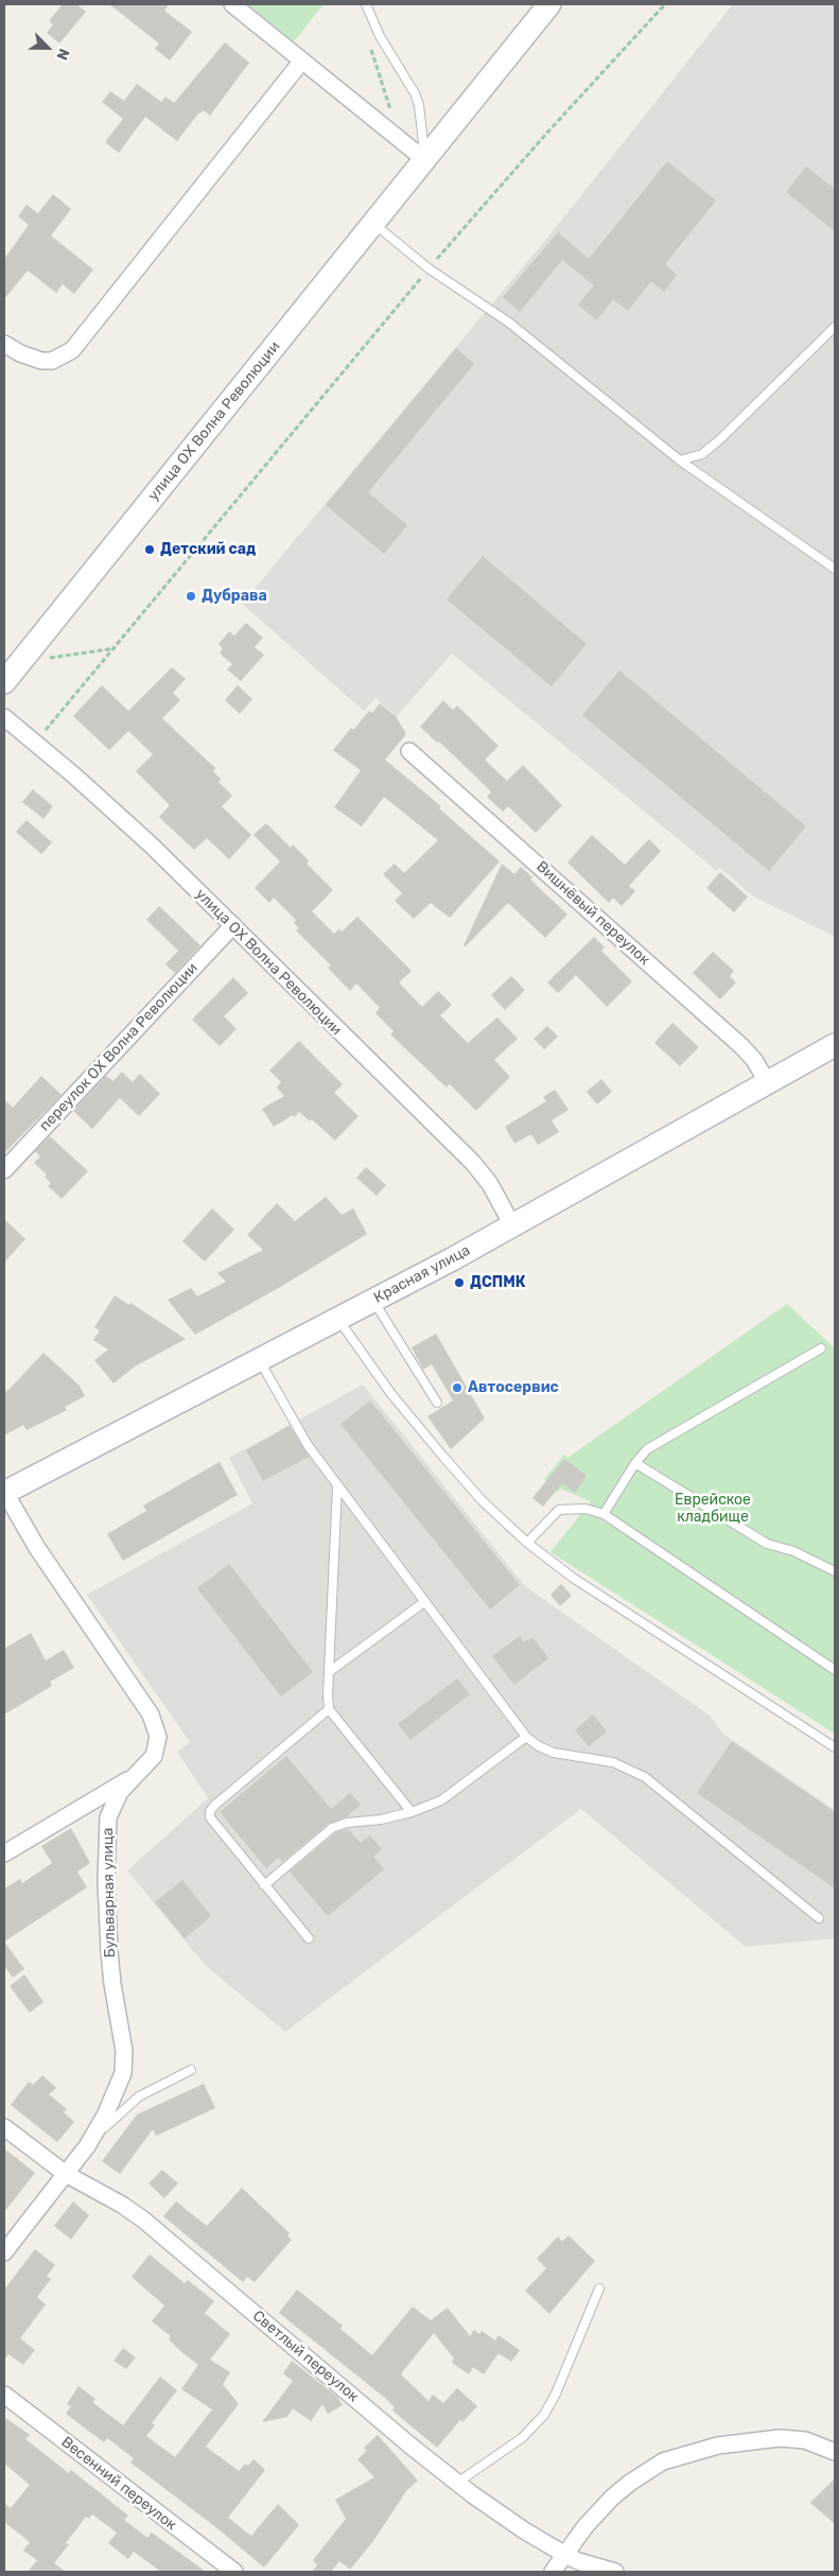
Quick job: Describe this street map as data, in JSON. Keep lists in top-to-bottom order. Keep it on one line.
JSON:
{"streets":{"street":["улица ОХ Волна Революции","Вишнёвый переулок","переулок ОХ Волна Революции","Красная улица","Бульварная улица","Светлый переулок","Весенний переулок"]},"crossings":[["улица ОХ Волна Революции","переулок ОХ Волна Революции"],["улица ОХ Волна Революции","Красная улица"],["Вишнёвый переулок","Красная улица"],["Красная улица","Бульварная улица"],["Бульварная улица","Светлый переулок"]],"parks":["Еврейское кладбище"],"places":["Детский сад","Дубрава","ДСПМК","Автосервис"],"north":"bottom right"}
